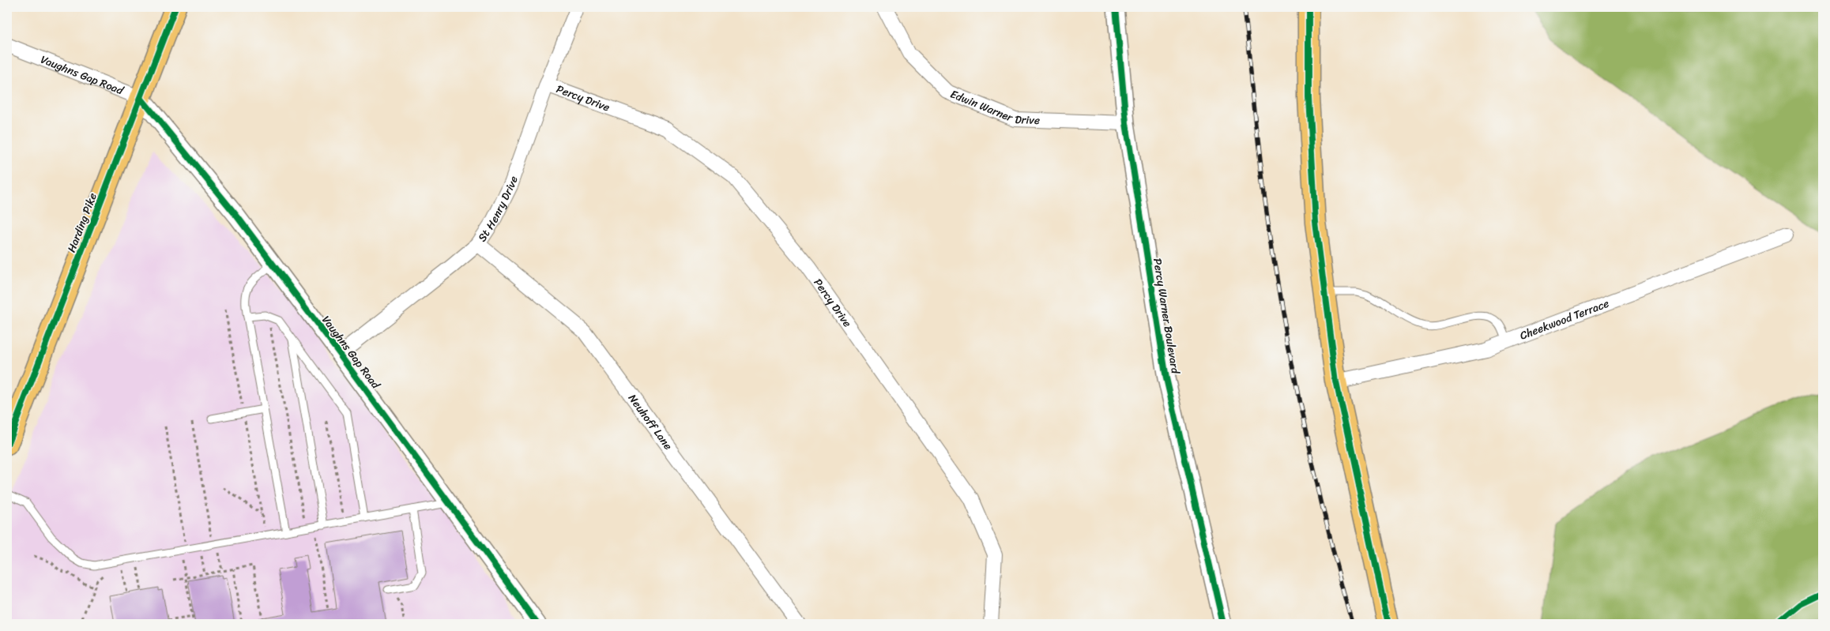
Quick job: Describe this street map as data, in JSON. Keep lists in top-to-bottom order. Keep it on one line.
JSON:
{"streets":{"main road":["Harding Pike"],"street":["Vaughns Gap Road","Percy Drive","Edwin Warner Drive","St Henry Drive","Percy Warner Boulevard","Cheekwood Terrace","Neuhoff Lane"]},"crossings":[["Vaughns Gap Road","St Henry Drive"],["Vaughns Gap Road","Harding Pike"],["Percy Drive","St Henry Drive"],["Edwin Warner Drive","Percy Warner Boulevard"],["St Henry Drive","Neuhoff Lane"]]}
